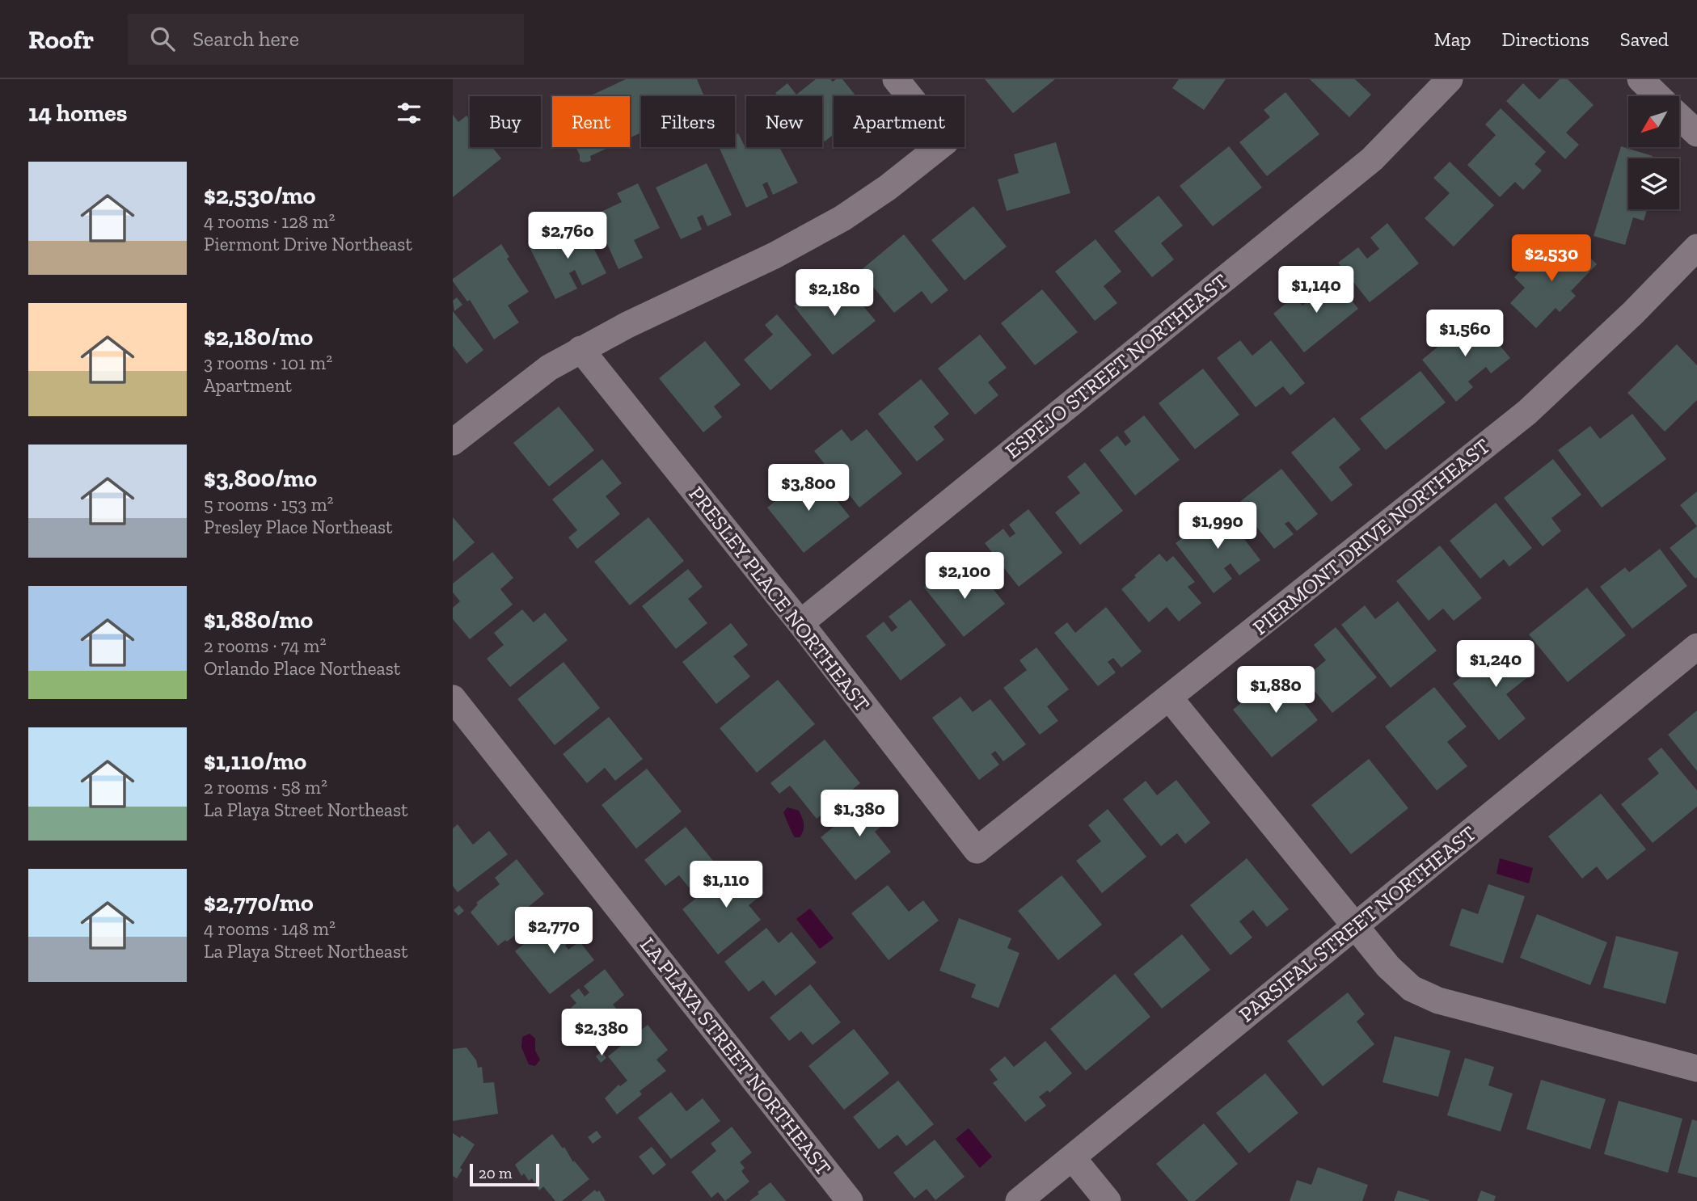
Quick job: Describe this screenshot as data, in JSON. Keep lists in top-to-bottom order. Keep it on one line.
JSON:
{"streets":{"street":["ESPEJO STREET NORTHEAST","PIERMONT DRIVE NORTHEAST","PRESLEY PLACE NORTHEAST","PARSIFAL STREET NORTHEAST","LA PLAYA STREET NORTHEAST"]},"crossings":[["ESPEJO STREET NORTHEAST","PRESLEY PLACE NORTHEAST"],["PIERMONT DRIVE NORTHEAST","PRESLEY PLACE NORTHEAST"]],"scale_bar":"20 m","north":"bottom left","page":{"header":"Roofr","search":"Search here","nav":["Map","Directions","Saved"],"heading":"14 homes","chip":["Buy","Rent","Filters","New","Apartment"],"list":[{"name":"$2,530/mo","note":"4 rooms · 128 m² · Piermont Drive Northeast"},{"name":"$2,180/mo","note":"3 rooms · 101 m² · Apartment"},{"name":"$3,800/mo","note":"5 rooms · 153 m² · Presley Place Northeast"},{"name":"$1,880/mo","note":"2 rooms · 74 m² · Orlando Place Northeast"},{"name":"$1,110/mo","note":"2 rooms · 58 m² · La Playa Street Northeast"},{"name":"$2,770/mo","note":"4 rooms · 148 m² · La Playa Street Northeast"}],"price":["$2,760","$2,530","$1,140","$2,180","$1,560","$3,800","$1,990","$2,100","$1,240","$1,880","$1,380","$1,110","$2,770","$2,380"],"scale":"20 m"}}
